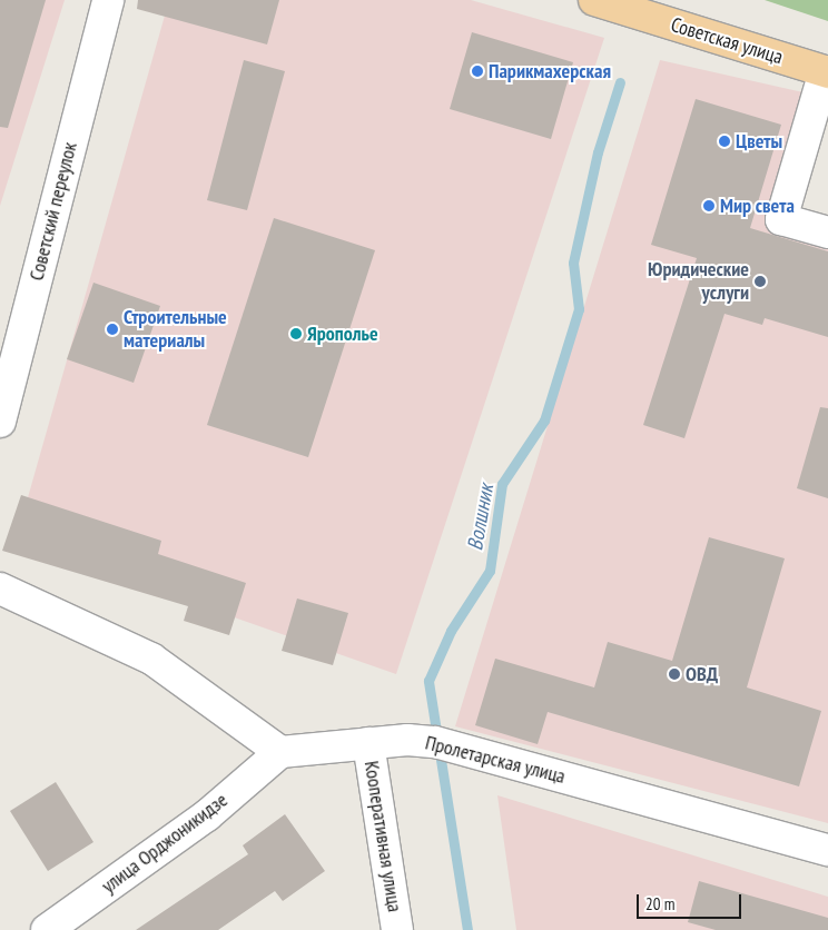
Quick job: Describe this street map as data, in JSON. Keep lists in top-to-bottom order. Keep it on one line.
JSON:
{"streets":{"main road":["Советская улица"],"street":["Советский переулок","Пролетарская улица","Кооперативная улица","улица Орджоникидзе"]},"crossings":[["Пролетарская улица","Кооперативная улица"],["Пролетарская улица","улица Орджоникидзе"]],"water":["Волшник"],"places":["Парикмахерская","Цветы","Мир света","Юридические услуги","Строительные материалы","Ярополье","ОВД"],"scale_bar":"20 m"}
